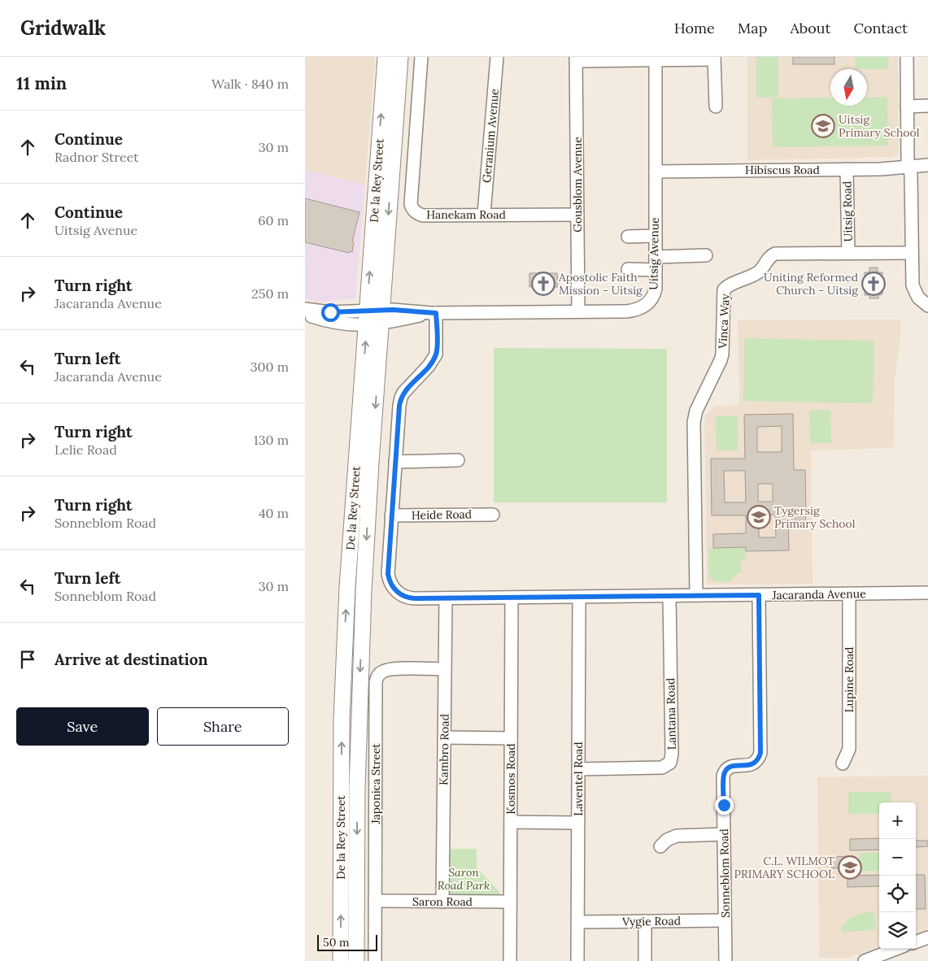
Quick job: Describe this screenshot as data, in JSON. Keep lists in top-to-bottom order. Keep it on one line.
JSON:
{"streets":{"main road":["De la Rey Street"],"street":["Geranium Avenue","Hibiscus Road","Gousblom Avenue","Uitsig Road","Hanekam Road","Uitsig Avenue","Vinca Way","Heide Road","Jacaranda Avenue","Lupine Road","Lantana Road","Kambro Road","Kosmos Road","Laventel Road","Japonica Street","Sonneblom Road","Saron Road","Vygie Road"]},"crossings":[["Geranium Avenue","Hanekam Road"],["Hibiscus Road","Uitsig Road"],["Hibiscus Road","Uitsig Avenue"],["De la Rey Street","Uitsig Avenue"],["Gousblom Avenue","Hanekam Road"],["Gousblom Avenue","Uitsig Avenue"],["Uitsig Road","Vinca Way"],["Uitsig Avenue","Jacaranda Avenue"],["Vinca Way","Jacaranda Avenue"],["Heide Road","Jacaranda Avenue"],["Jacaranda Avenue","Lupine Road"],["Jacaranda Avenue","Lantana Road"],["Jacaranda Avenue","Kambro Road"],["Jacaranda Avenue","Kosmos Road"],["Jacaranda Avenue","Laventel Road"],["Jacaranda Avenue","Sonneblom Road"],["Lantana Road","Laventel Road"],["Kambro Road","Japonica Street"],["Kambro Road","Saron Road"],["Kosmos Road","Saron Road"],["Laventel Road","Vygie Road"],["Japonica Street","Saron Road"],["Sonneblom Road","Vygie Road"]],"parks":["Saron Road Park"],"places":{"school or university":["Uitsig Primary School","Tygersig Primary School","C.L. WILMOT PRIMARY SCHOOL"],"church":["Apostolic Faith Mission - Uitsig","Uniting Reformed Church - Uitsig"]},"scale_bar":"50 m","north":"bottom","page":{"header":"Gridwalk","nav":["Home","Map","About","Contact"],"heading":["11 min","Walk · 840 m"],"list":[["Continue","Radnor Street","30 m"],["Continue","Uitsig Avenue","60 m"],["Turn right","Jacaranda Avenue","250 m"],["Turn left","Jacaranda Avenue","300 m"],["Turn right","Lelie Road","130 m"],["Turn right","Sonneblom Road","40 m"],["Turn left","Sonneblom Road","30 m"],"Arrive at destination"],"buttons":["Save","Share"],"map_buttons":["+","−"],"scale":"50 m"}}
